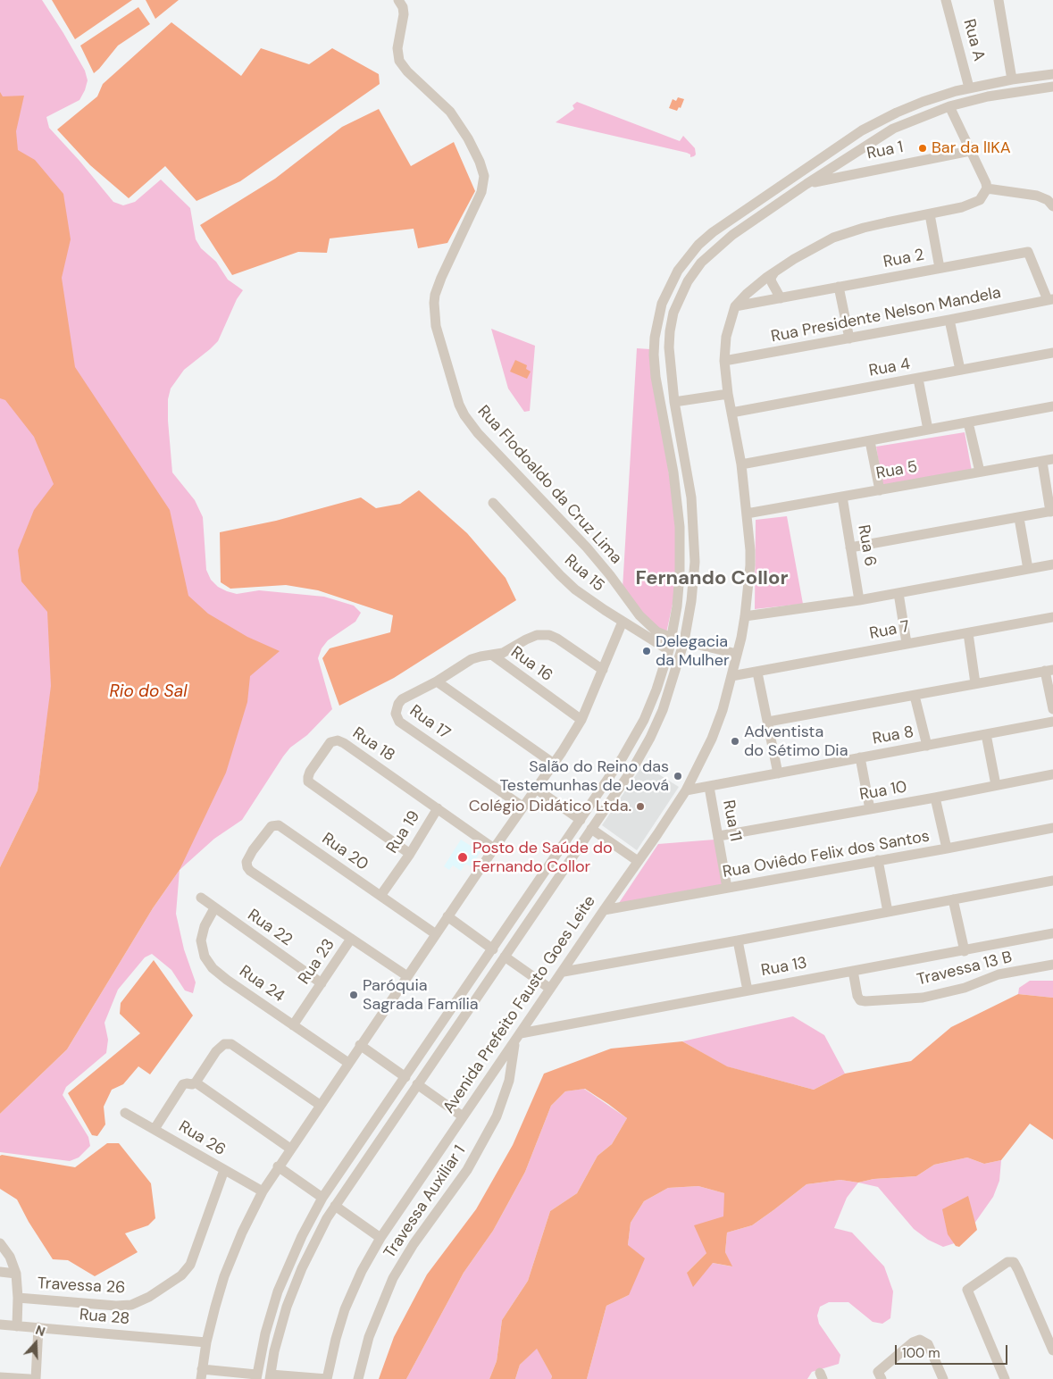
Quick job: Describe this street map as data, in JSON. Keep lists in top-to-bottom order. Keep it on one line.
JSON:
{"streets":{"street":["Rua A","Rua 1","Rua 2","Rua Presidente Nelson Mandela","Rua 4","Rua 5","Rua Flodoaldo da Cruz Lima","Rua 6","Rua 15","Rua 7","Rua 16","Rua 17","Rua 8","Rua 18","Rua 10","Rua 11","Rua 19","Rua 20","Rua Oviêdo Felix dos Santos","Rua 22","Rua 23","Rua 13","Travessa 13 B","Rua 24","Avenida Prefeito Fausto Goes Leite","Rua 26","Travessa Auxiliar 1","Travessa 26","Rua 28"]},"crossings":[["Rua 2","Rua Presidente Nelson Mandela"],["Rua 2","Avenida Prefeito Fausto Goes Leite"],["Rua Presidente Nelson Mandela","Avenida Prefeito Fausto Goes Leite"],["Rua 4","Avenida Prefeito Fausto Goes Leite"],["Rua 5","Rua 6"],["Rua 5","Avenida Prefeito Fausto Goes Leite"],["Rua 7","Avenida Prefeito Fausto Goes Leite"],["Rua 16","Rua 17"],["Rua 8","Rua 11"],["Rua 8","Avenida Prefeito Fausto Goes Leite"],["Rua 18","Rua 19"],["Rua 10","Rua 11"],["Rua 11","Rua Oviêdo Felix dos Santos"],["Rua 19","Rua 20"],["Rua 20","Rua 23"],["Rua Oviêdo Felix dos Santos","Avenida Prefeito Fausto Goes Leite"],["Rua 22","Rua 23"],["Rua 22","Rua 24"],["Rua 23","Rua 24"],["Rua 13","Travessa 13 B"],["Rua 13","Avenida Prefeito Fausto Goes Leite"],["Avenida Prefeito Fausto Goes Leite","Travessa Auxiliar 1"],["Rua 26","Travessa 26"]],"districts":["Fernando Collor"],"water":["Rio do Sal"],"places":["Bar da lIKA","Delegacia da Mulher","Adventista do Sétimo Dia","Salão do Reino das Testemunhas de Jeová","Colégio Didático Ltda.","Posto de Saúde do Fernando Collor","Paróquia Sagrada Família"],"scale_bar":"100 m","north":"top"}
